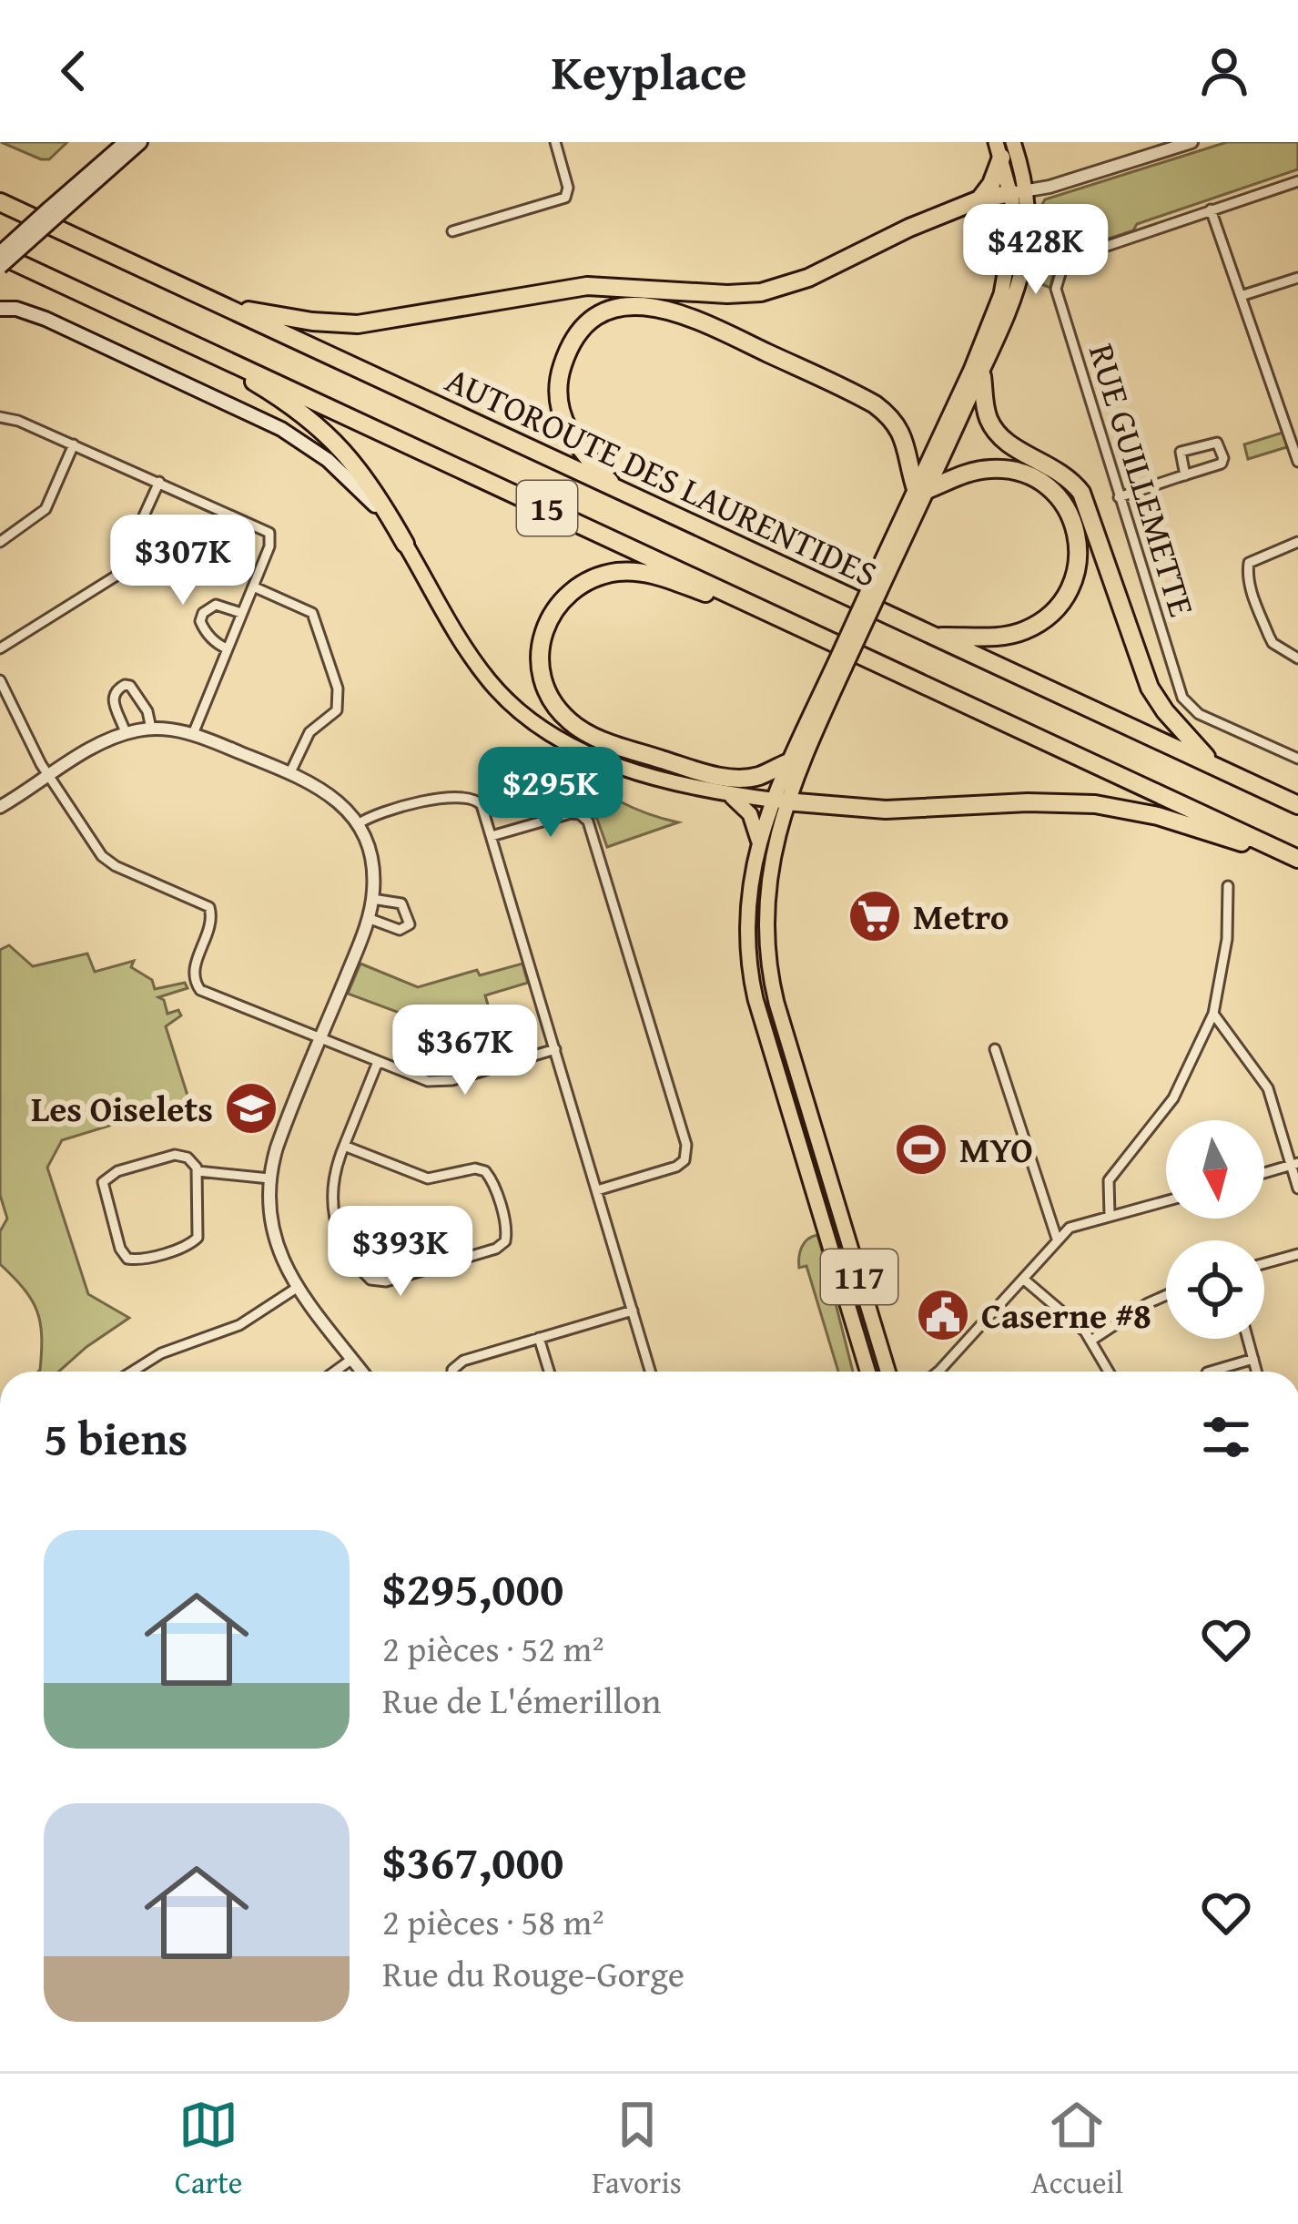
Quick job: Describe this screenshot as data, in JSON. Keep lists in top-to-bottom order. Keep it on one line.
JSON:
{"streets":{"highway":["AUTOROUTE DES LAURENTIDES","15"],"main road":["117"],"street":["RUE GUILLEMETTE"]},"places":{"supermarket":["Metro"],"school or university":["Les Oiselets"],"sports":["MYO"],"public building":["Caserne #8"]},"north":"bottom","page":{"header":"Keyplace","price":["$428K","$307K","$295K","$367K","$393K"],"heading":"5 biens","list":[{"name":"$295,000","note":"2 pièces · 52 m² · Rue de L'émerillon"},{"name":"$367,000","note":"2 pièces · 58 m² · Rue du Rouge-Gorge"}],"tabs":["Carte","Favoris","Accueil"]}}
